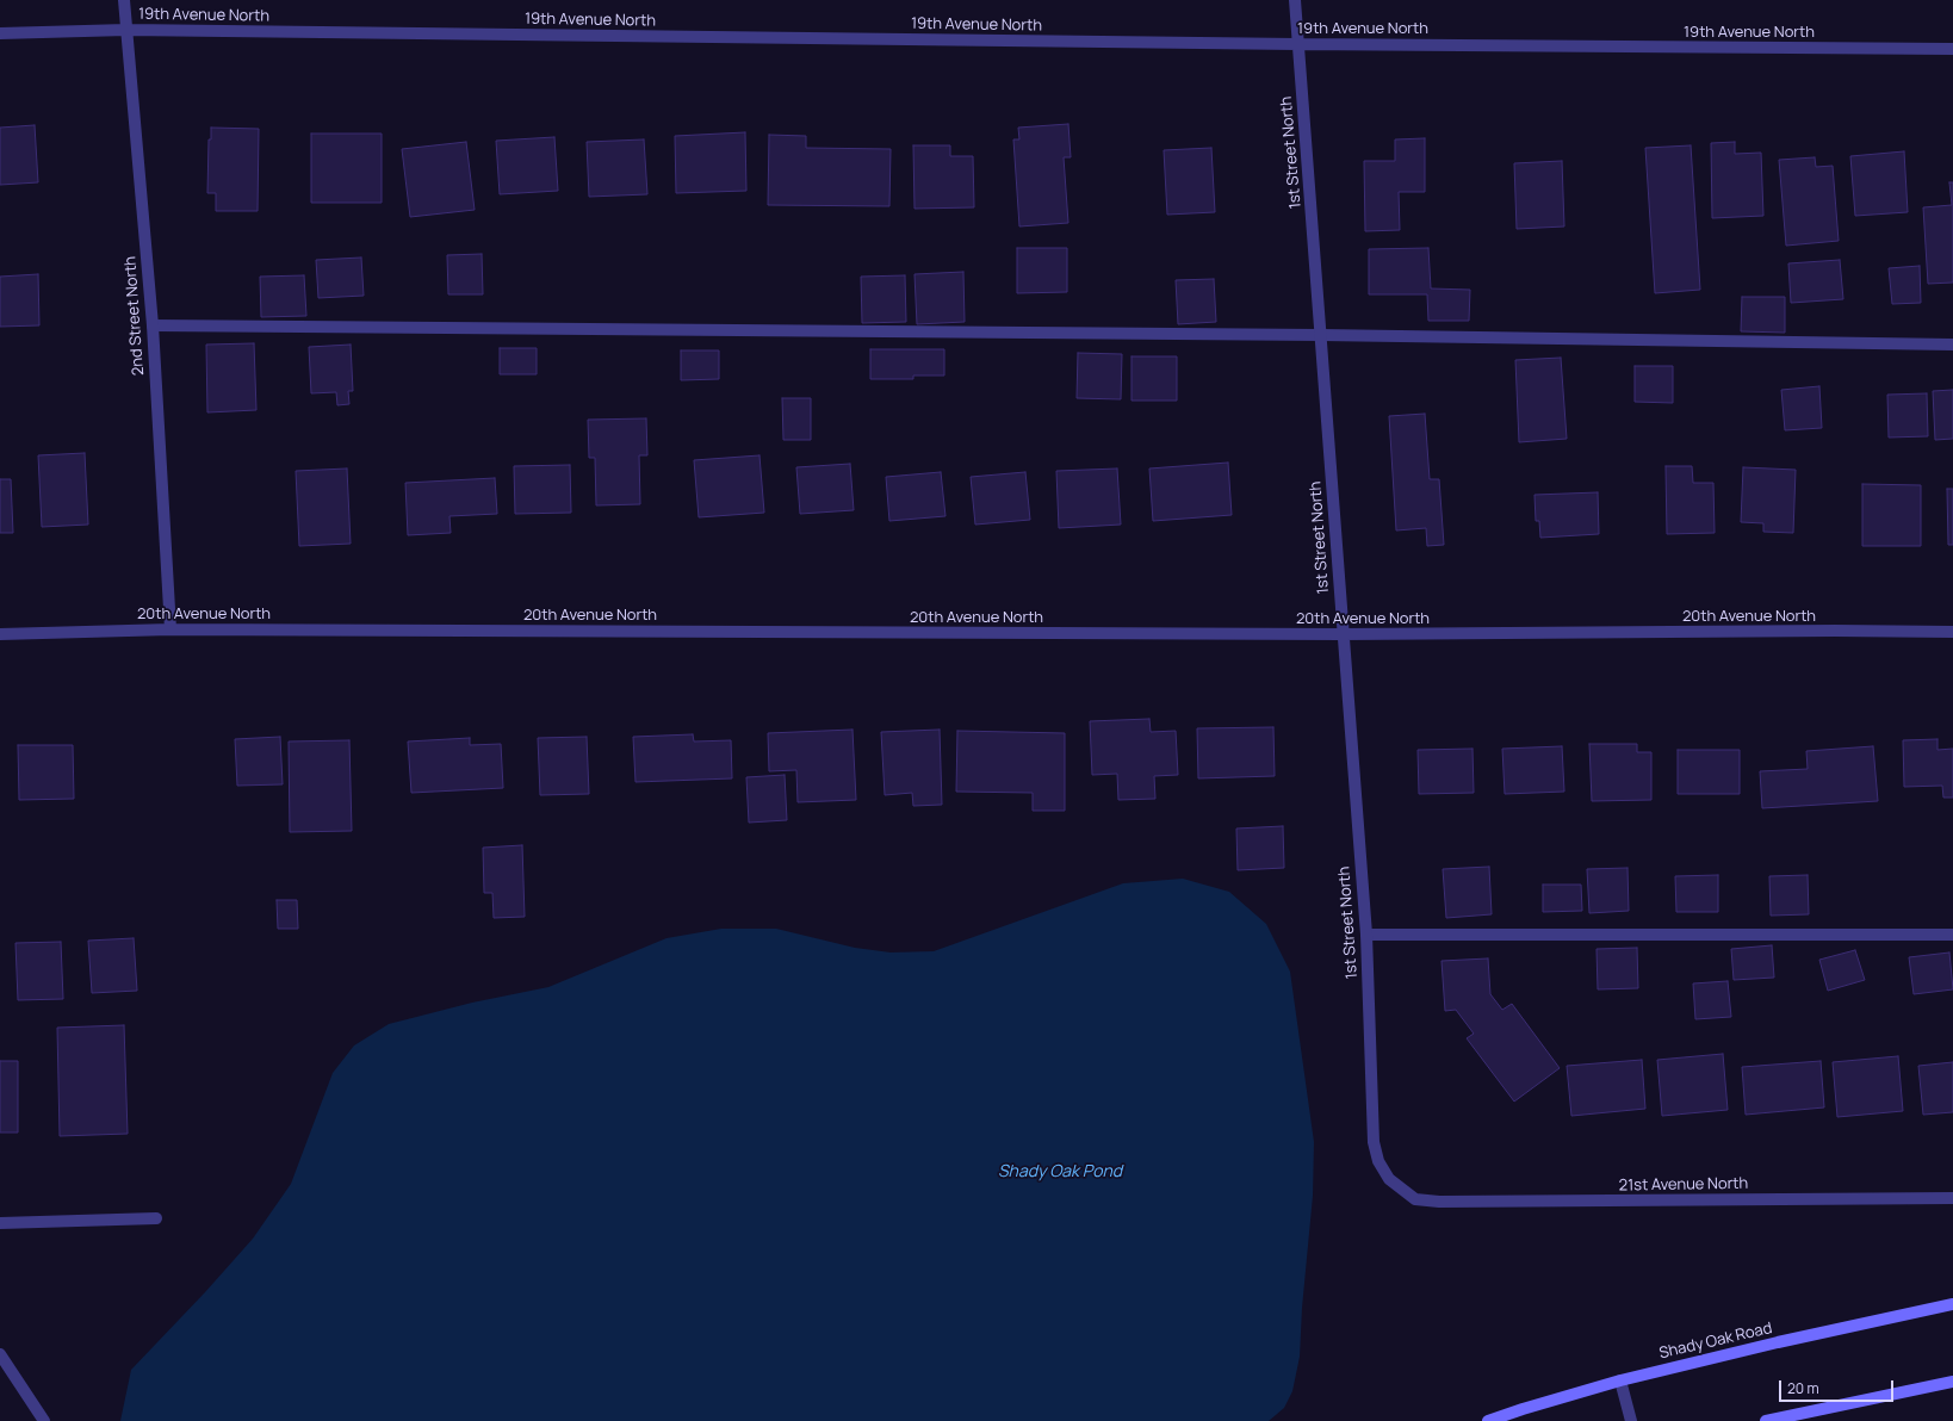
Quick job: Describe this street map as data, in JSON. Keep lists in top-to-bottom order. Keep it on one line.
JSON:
{"streets":{"main road":["Shady Oak Road"],"street":["19th Avenue North","1st Street North","2nd Street North","20th Avenue North","21st Avenue North"]},"crossings":[["19th Avenue North","1st Street North"],["19th Avenue North","2nd Street North"],["1st Street North","20th Avenue North"],["1st Street North","21st Avenue North"],["2nd Street North","20th Avenue North"]],"water":["Shady Oak Pond"],"scale_bar":"20 m"}
